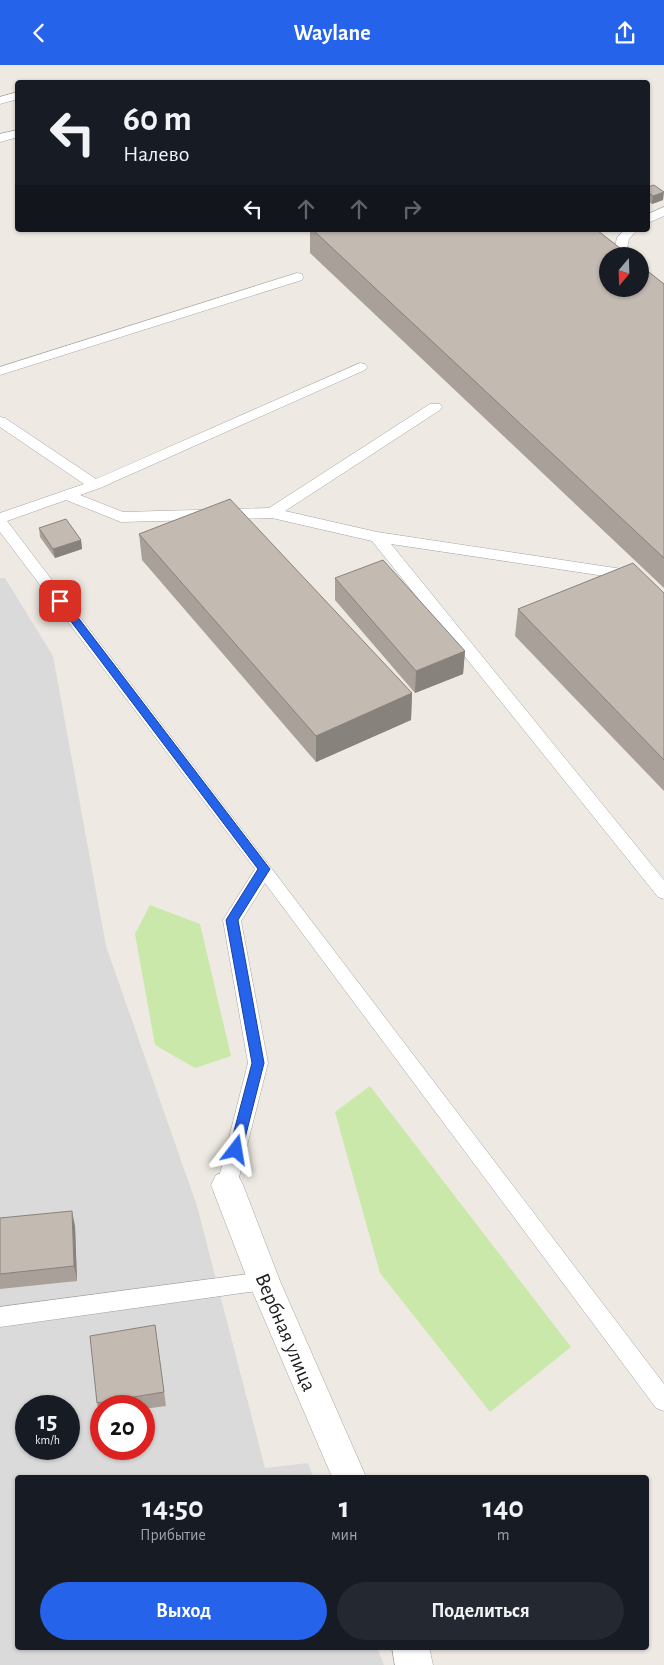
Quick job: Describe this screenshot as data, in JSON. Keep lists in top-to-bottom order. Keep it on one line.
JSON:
{"streets":{"street":["Вербная улица"]},"north":"bottom","page":{"header":"Waylane","turn":["60 m","Налево"],"speed":"15 km/h","limit":"20","eta":["14:50","Прибытие","1","мин","140","m"],"buttons":["Выход","Поделиться"]}}
